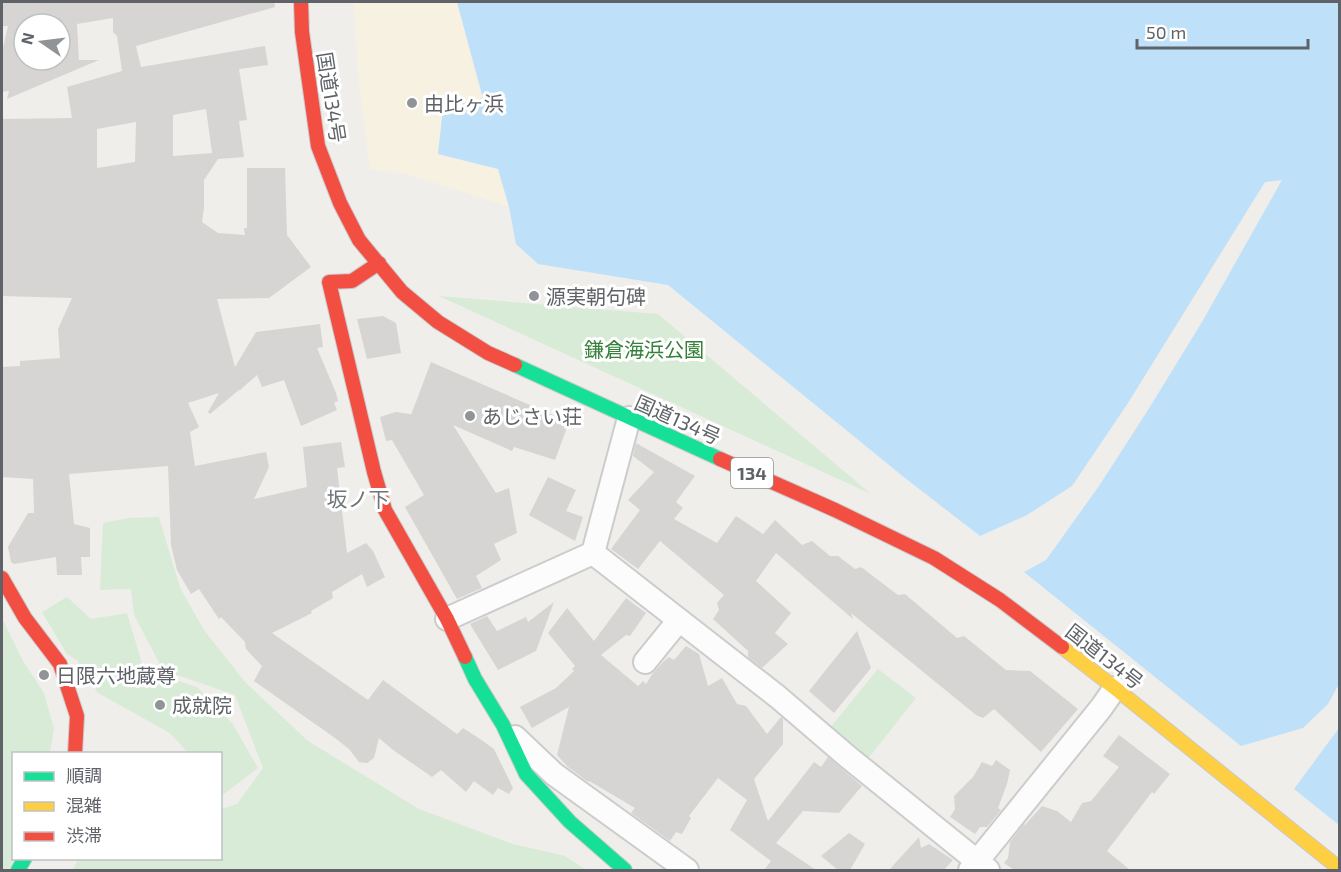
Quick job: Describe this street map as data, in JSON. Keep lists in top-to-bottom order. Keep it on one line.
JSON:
{"streets":{"main road":["国道134号","134"]},"districts":["坂ノ下"],"parks":["鎌倉海浜公園"],"places":["由比ヶ浜","源実朝句碑","あじさい荘","日限六地蔵尊","成就院"],"legend":["順調","混雑","渋滞"],"scale_bar":"50 m","north":"left"}
